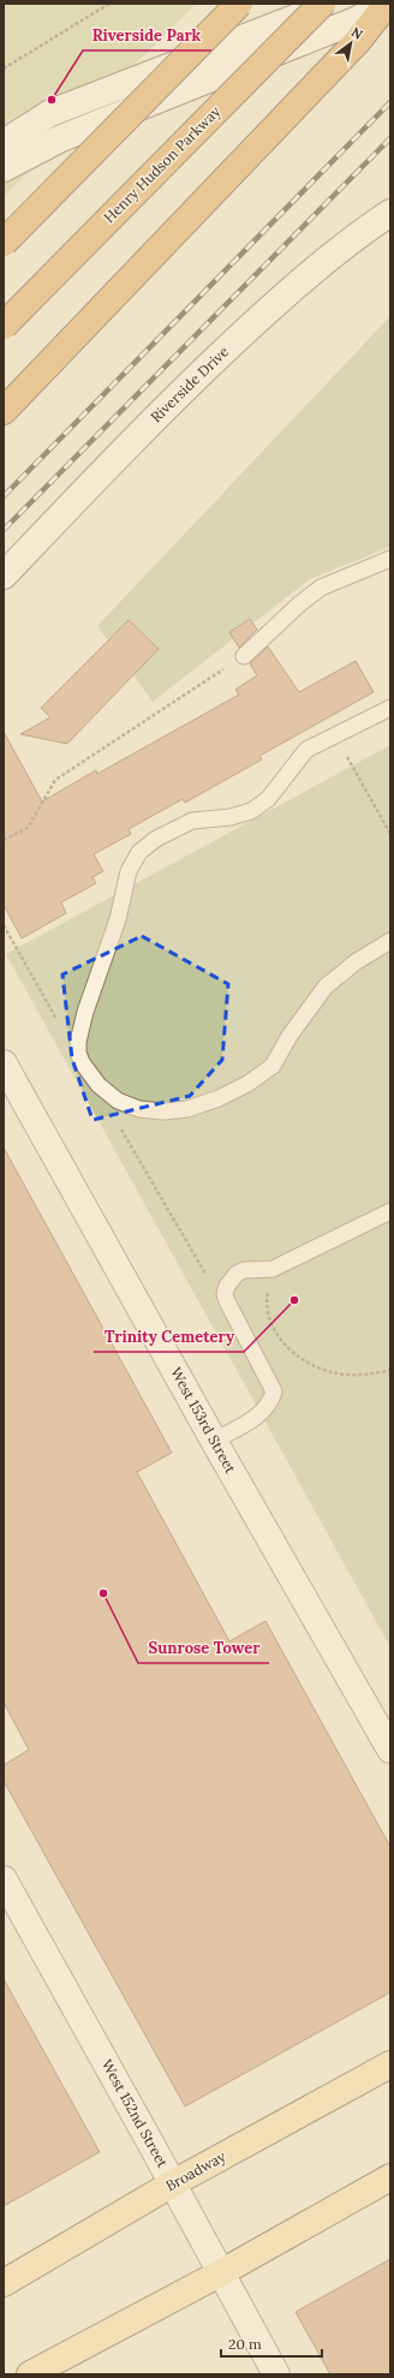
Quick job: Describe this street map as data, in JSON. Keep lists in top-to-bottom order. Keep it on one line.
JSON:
{"streets":{"highway":["Henry Hudson Parkway"],"main road":["Broadway"],"street":["Riverside Drive","West 153rd Street","West 152nd Street"]},"crossings":[["West 152nd Street","Broadway"]],"places":["Riverside Park","Trinity Cemetery","Sunrose Tower"],"scale_bar":"20 m","north":"top right"}
